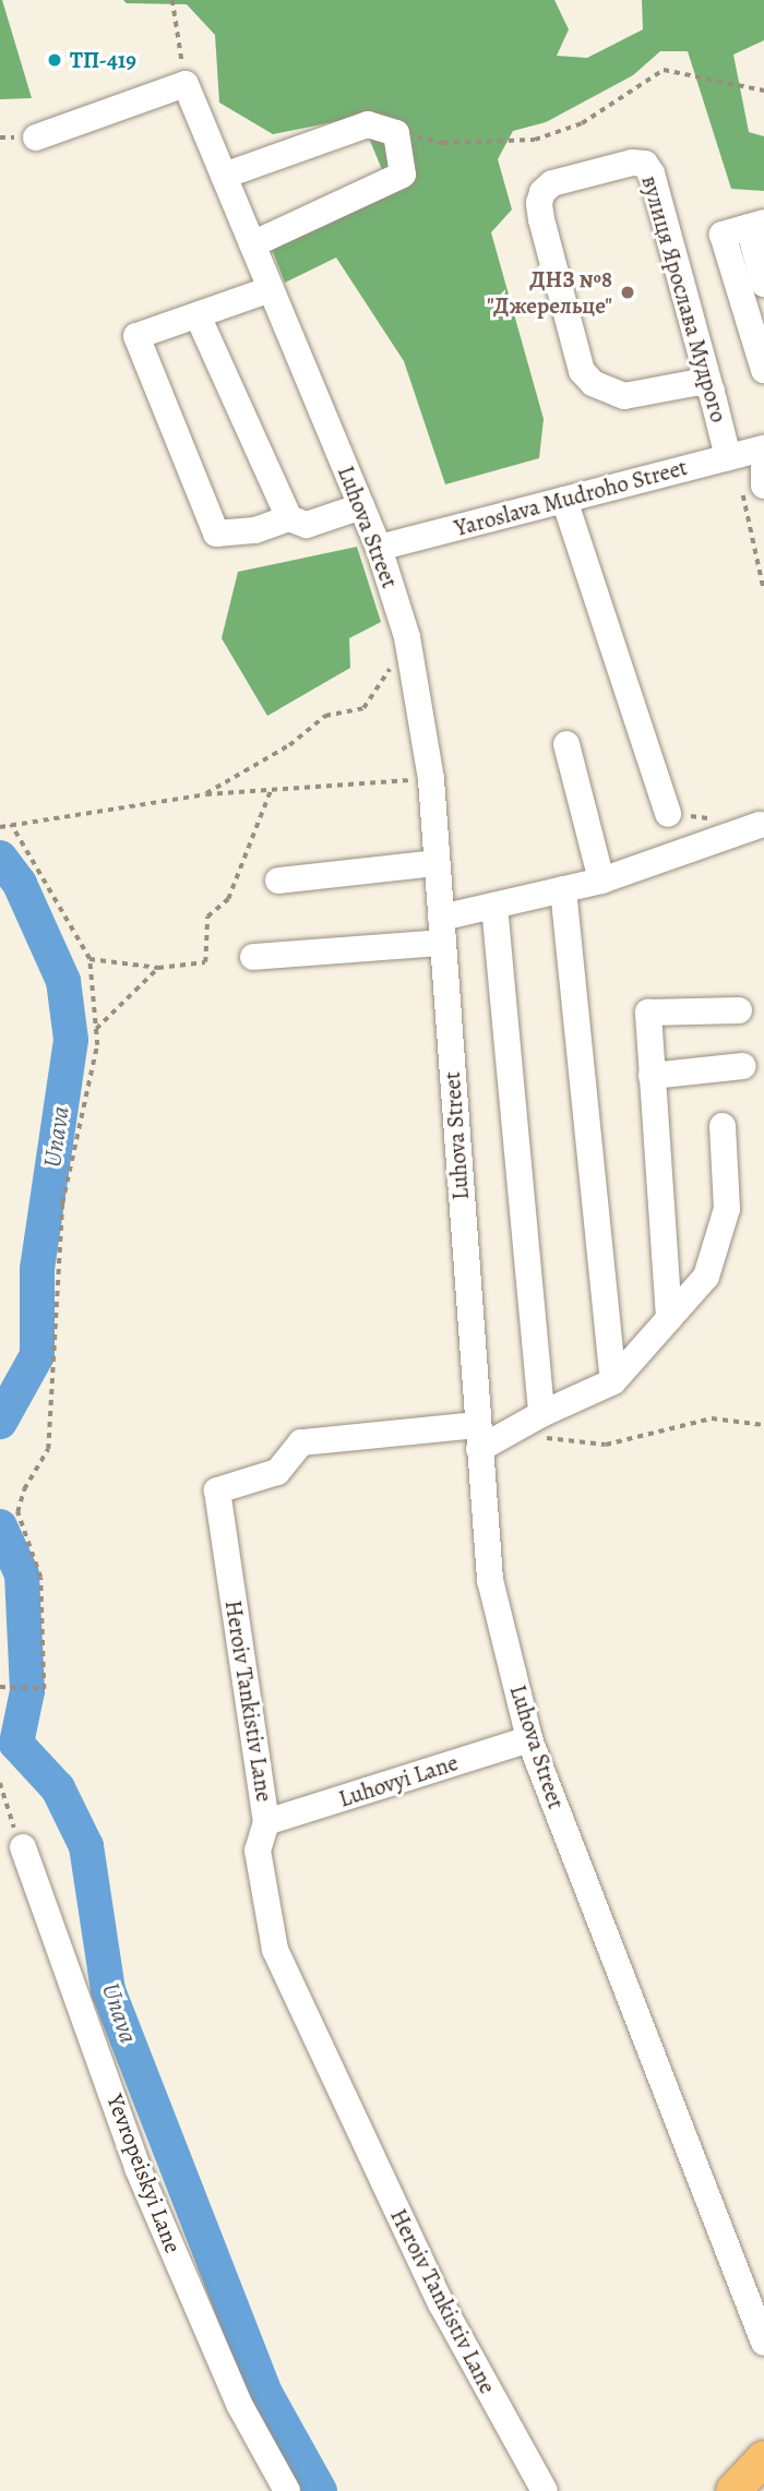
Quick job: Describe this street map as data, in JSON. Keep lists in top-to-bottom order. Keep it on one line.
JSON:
{"streets":{"street":["вулиця Ярослава Мудрого","Yaroslava Mudroho Street","Luhova Street","Heroiv Tankistiv Lane","Luhovyi Lane","Yevropeiskyi Lane"]},"crossings":[["вулиця Ярослава Мудрого","Yaroslava Mudroho Street"],["Yaroslava Mudroho Street","Luhova Street"],["Luhova Street","Heroiv Tankistiv Lane"],["Luhova Street","Luhovyi Lane"],["Heroiv Tankistiv Lane","Luhovyi Lane"]],"water":["Unava"],"places":["ТП-419","ДНЗ №8 \"Джерельце\""]}
